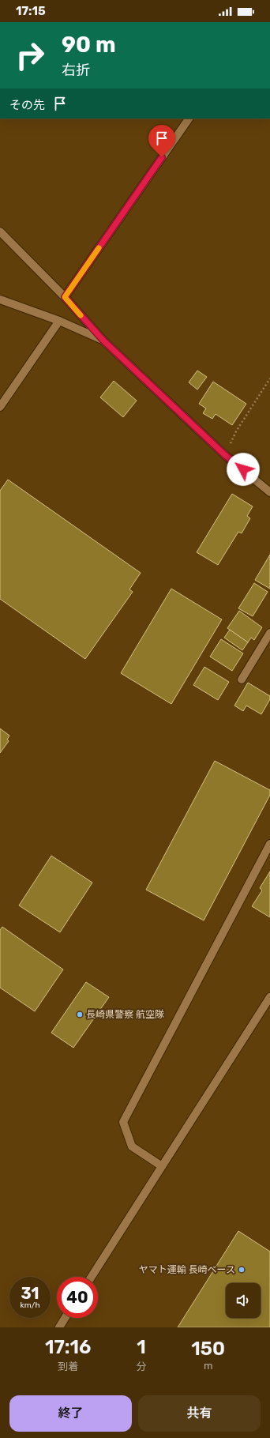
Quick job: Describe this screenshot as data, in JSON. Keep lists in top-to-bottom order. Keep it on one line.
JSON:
{"places":["長崎県警察 航空隊","ヤマト運輸 長崎ベース"],"page":{"status":"17:15","turn":["90 m","右折"],"then":"その先","speed":"31 km/h","limit":"40","eta":["17:16","到着","1","分","150","m"],"buttons":["終了","共有"]}}
